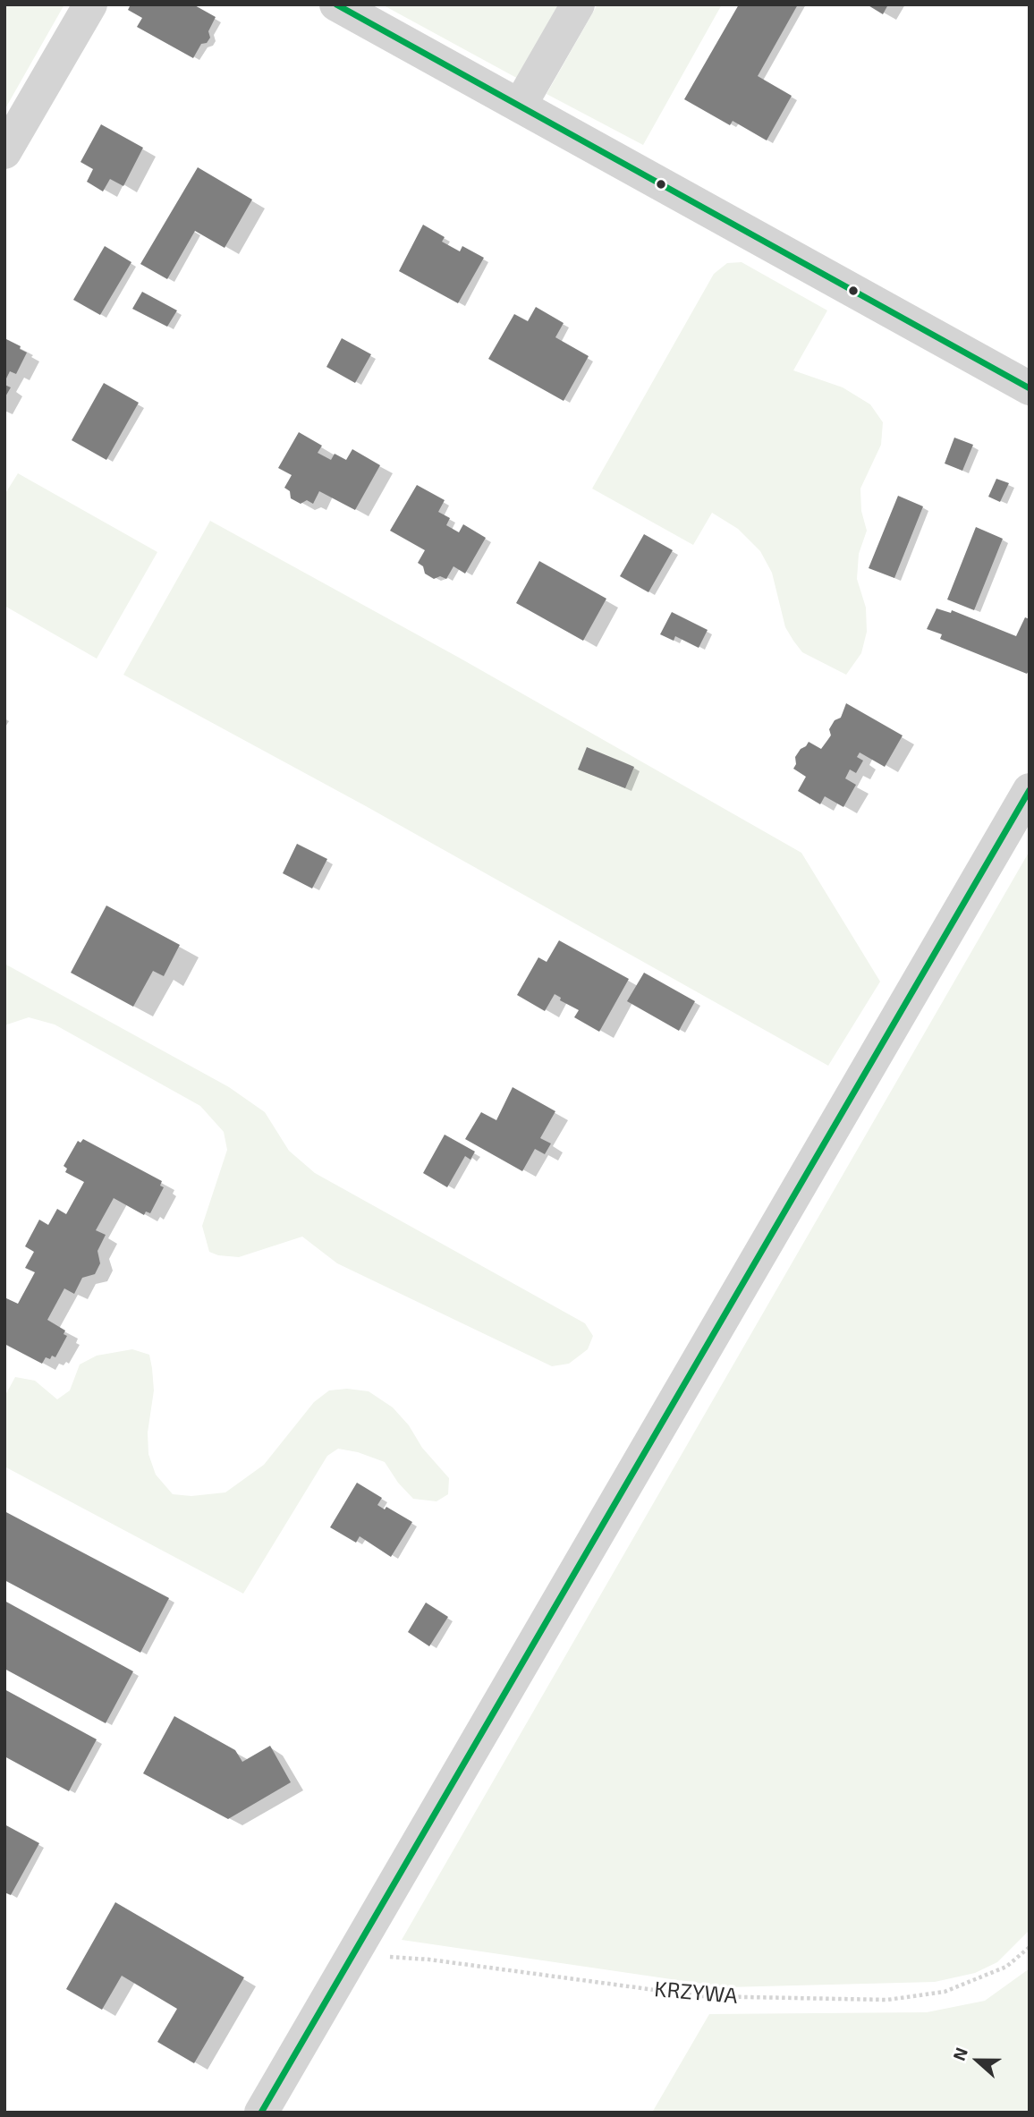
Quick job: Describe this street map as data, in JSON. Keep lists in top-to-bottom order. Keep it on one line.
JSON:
{"streets":{"path":["KRZYWA"]},"north":"left"}
